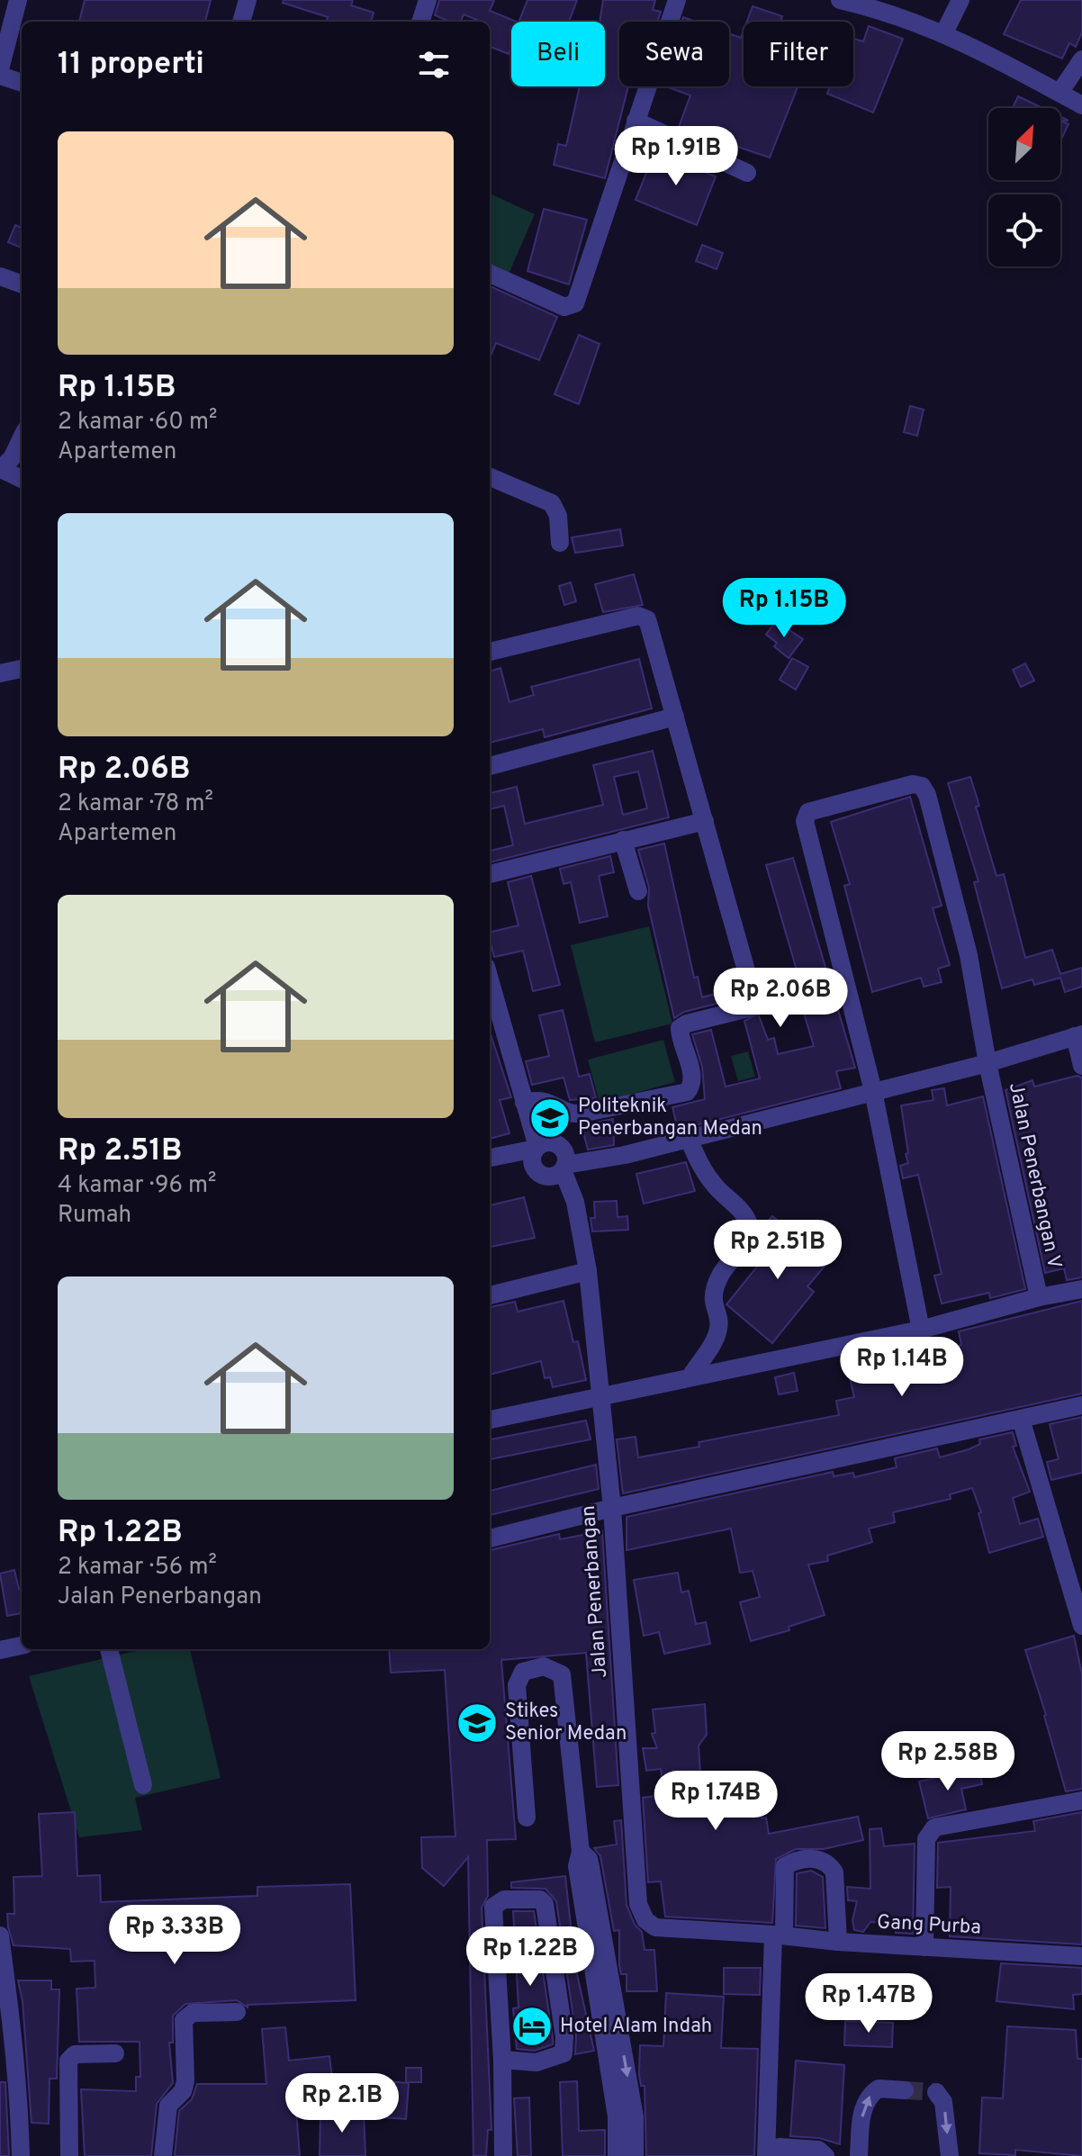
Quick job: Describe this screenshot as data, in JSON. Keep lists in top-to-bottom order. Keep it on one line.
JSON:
{"streets":{"street":["Jalan Penerbangan V","Jalan Penerbangan","Gang Purba"]},"crossings":[["Jalan Penerbangan","Gang Purba"]],"places":{"school or university":["Politeknik Penerbangan Medan","Stikes Senior Medan"],"hotel":["Hotel Alam Indah"]},"north":"top right","page":{"chip":["Beli","Sewa","Filter"],"heading":"11 properti","list":[{"name":"Rp 1.15B","note":"2 kamar · 60 m² · Apartemen"},{"name":"Rp 2.06B","note":"2 kamar · 78 m² · Apartemen"},{"name":"Rp 2.51B","note":"4 kamar · 96 m² · Rumah"},{"name":"Rp 1.22B","note":"2 kamar · 56 m² · Jalan Penerbangan"}],"price":["Rp 1.91B","Rp 1.15B","Rp 2.06B","Rp 2.51B","Rp 1.14B","Rp 2.58B","Rp 1.74B","Rp 3.33B","Rp 1.22B","Rp 1.47B","Rp 2.1B"]}}
